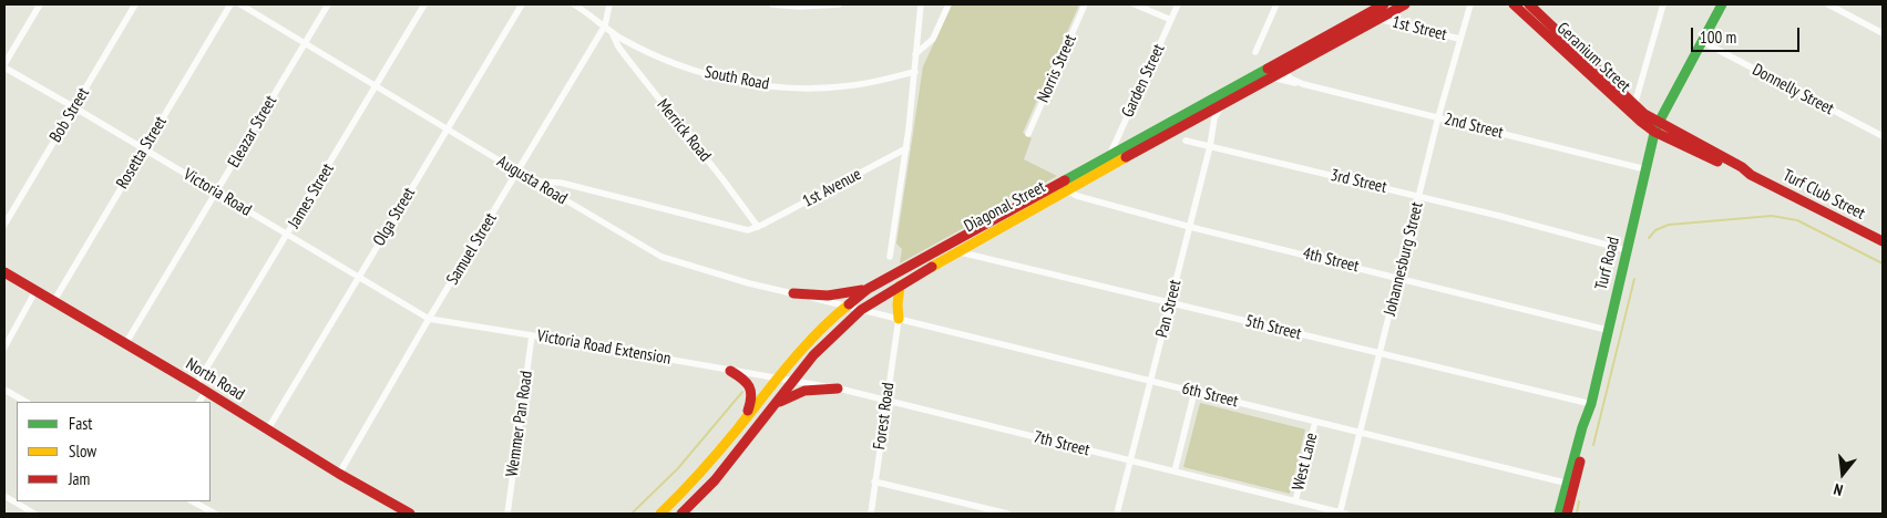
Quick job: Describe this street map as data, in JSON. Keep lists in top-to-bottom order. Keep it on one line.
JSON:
{"streets":{"main road":["Geranium Street","Turf Club Street","Diagonal Street","Turf Road","North Road"],"street":["1st Street","Norris Street","South Road","Garden Street","Donnelly Street","Bob Street","2nd Street","Merrick Road","Eleazar Street","Rosetta Street","Augusta Road","3rd Street","1st Avenue","Victoria Road","James Street","Olga Street","Samuel Street","Johannesburg Street","4th Street","Pan Street","5th Street","Victoria Road Extension","6th Street","Forest Road","Wemmer Pan Road","7th Street","West Lane"]},"crossings":[["1st Street","Diagonal Street"],["1st Street","Johannesburg Street"],["Geranium Street","Turf Club Street"],["Geranium Street","Turf Road"],["South Road","Merrick Road"],["South Road","Samuel Street"],["Garden Street","Diagonal Street"],["Donnelly Street","Turf Road"],["Bob Street","Victoria Road"],["2nd Street","Diagonal Street"],["2nd Street","Johannesburg Street"],["2nd Street","Turf Road"],["Merrick Road","1st Avenue"],["Eleazar Street","Augusta Road"],["Eleazar Street","Victoria Road"],["Eleazar Street","North Road"],["Rosetta Street","Victoria Road"],["Rosetta Street","North Road"],["Augusta Road","James Street"],["Augusta Road","Diagonal Street"],["Augusta Road","Olga Street"],["Augusta Road","Samuel Street"],["Augusta Road","6th Street"],["3rd Street","Johannesburg Street"],["3rd Street","Turf Road"],["3rd Street","Pan Street"],["Victoria Road","James Street"],["Victoria Road","Olga Street"],["Victoria Road","Samuel Street"],["Victoria Road","Victoria Road Extension"],["Turf Club Street","Turf Road"],["James Street","North Road"],["Diagonal Street","4th Street"],["Diagonal Street","Pan Street"],["Diagonal Street","5th Street"],["Diagonal Street","Victoria Road Extension"],["Diagonal Street","6th Street"],["Diagonal Street","7th Street"],["Olga Street","North Road"],["Samuel Street","Victoria Road Extension"],["Samuel Street","North Road"],["Johannesburg Street","4th Street"],["Johannesburg Street","5th Street"],["Johannesburg Street","6th Street"],["Johannesburg Street","7th Street"],["4th Street","Turf Road"],["4th Street","Pan Street"],["Turf Road","5th Street"],["Turf Road","6th Street"],["Pan Street","5th Street"],["Pan Street","6th Street"],["Pan Street","7th Street"],["Victoria Road Extension","Wemmer Pan Road"],["Victoria Road Extension","7th Street"],["6th Street","Forest Road"],["6th Street","West Lane"],["Forest Road","7th Street"],["7th Street","West Lane"]],"legend":["Fast","Slow","Jam"],"scale_bar":"100 m","north":"bottom"}
